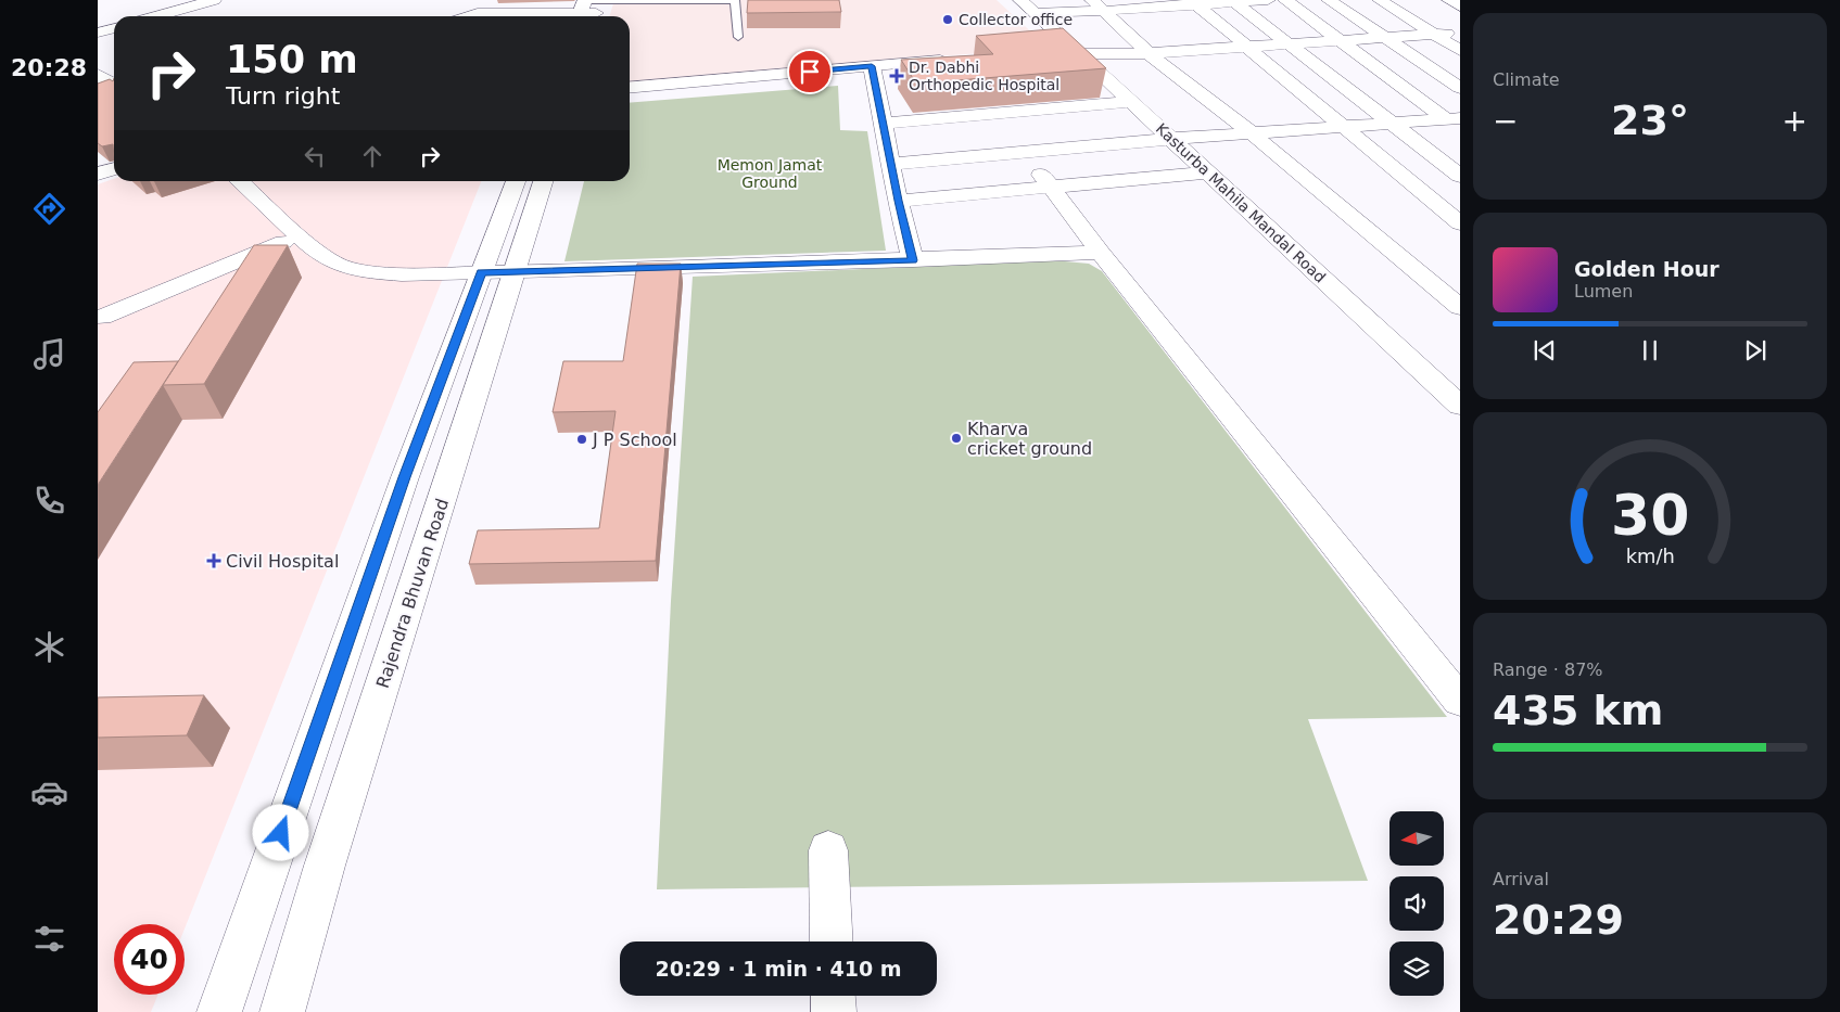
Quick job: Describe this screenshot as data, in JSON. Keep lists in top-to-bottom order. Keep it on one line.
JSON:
{"streets":{"street":["Kasturba Mahila Mandal Road","Rajendra Bhuvan Road"]},"parks":["Memon Jamat Ground"],"places":{"other":["Collector office","Kharva cricket ground","J P School"],"health":["Dr. Dabhi Orthopedic Hospital","Civil Hospital"]},"north":"left","page":{"tabs":"20:28","tile":["Climate",["Range · 87%","435 km"],["Arrival","20:29"]],"turn":["150 m","Turn right"],"heat":["−","23°","+"],"song":["Golden Hour","Lumen"],"limit":"40","trip":"20:29 · 1 min · 410 m","gauge":["30","km/h"]}}
